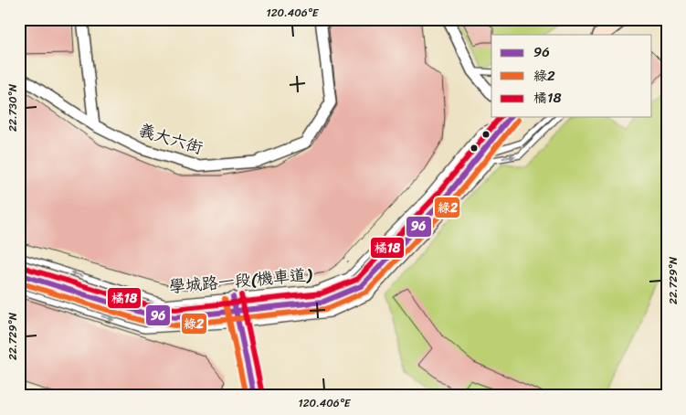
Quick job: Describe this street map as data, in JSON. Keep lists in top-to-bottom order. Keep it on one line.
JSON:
{"streets":{"street":["義大六街"],"lane":["學城路一段(機車道)"]},"lines":["transit line 96","transit line 橘18","transit line 綠2"],"legend":["96","綠2","橘18"],"coordinates":["120.406°E","22.730°N","22.729°N"]}
